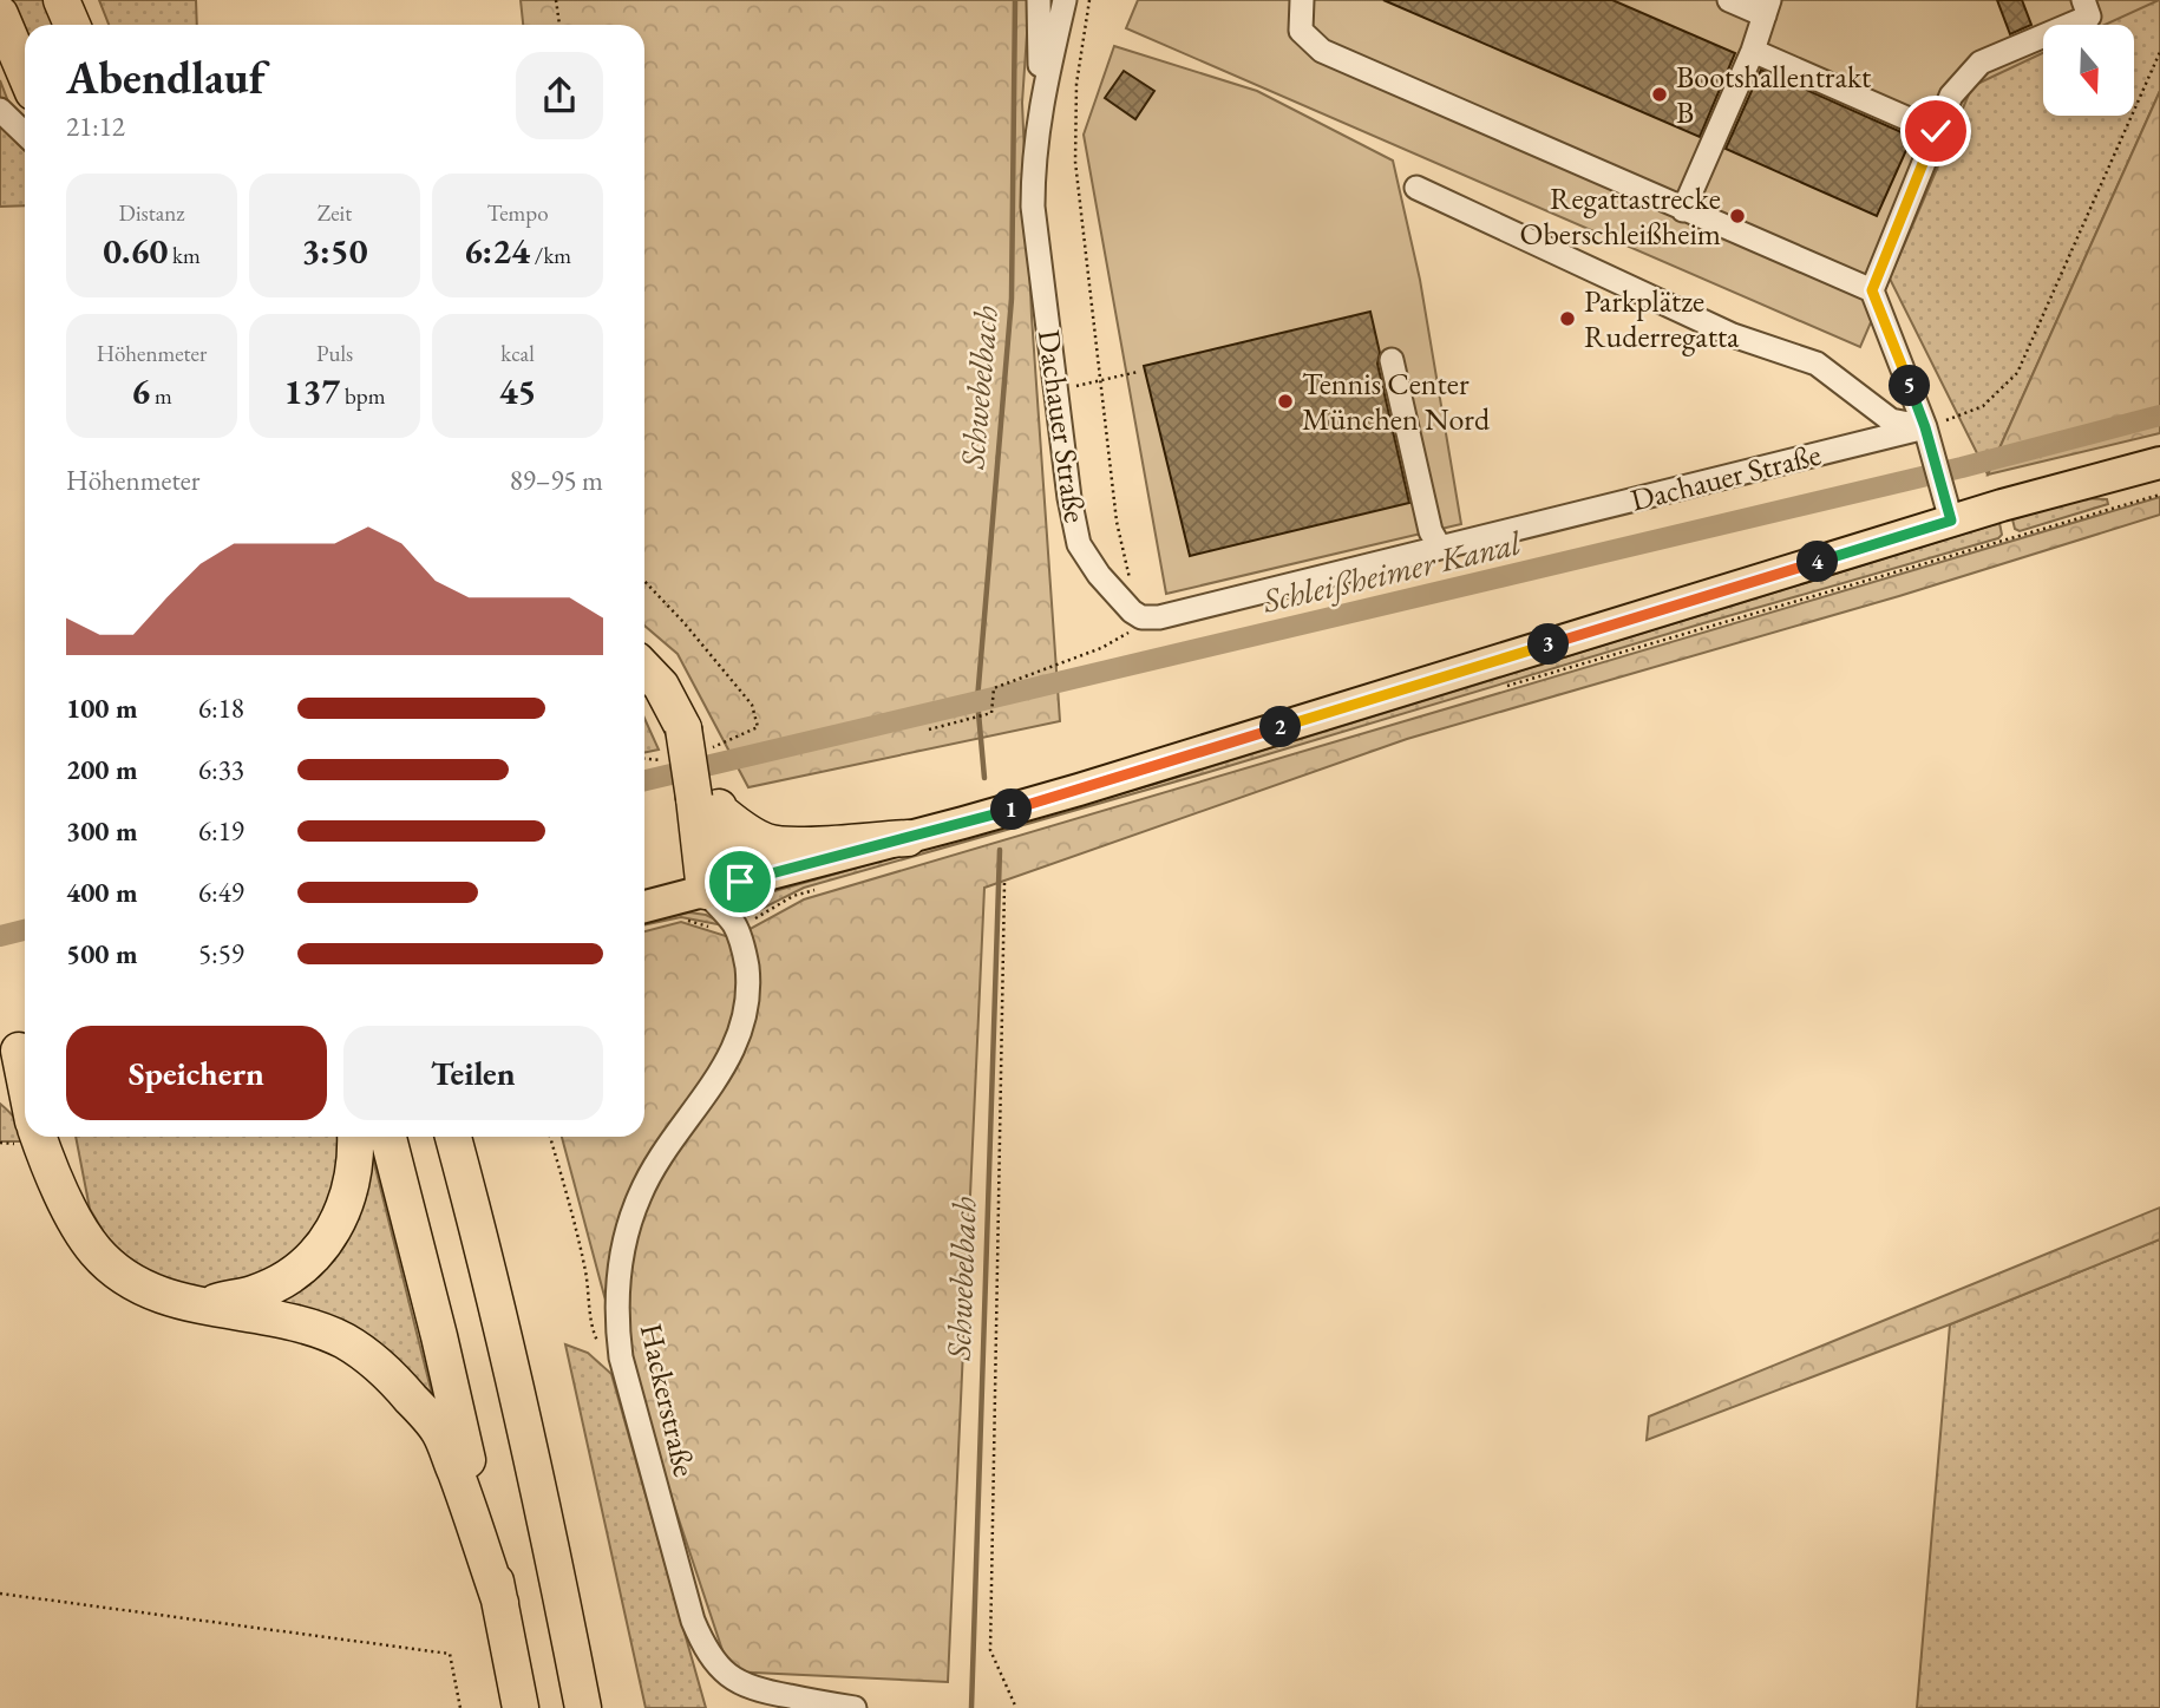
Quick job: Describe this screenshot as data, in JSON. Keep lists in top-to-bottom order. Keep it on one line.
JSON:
{"streets":{"street":["Dachauer Straße","Hackerstraße"]},"water":["Schwebelbach","Schleißheimer Kanal"],"places":["Bootshallentrakt B","Regattastrecke Oberschleißheim","Parkplätze Ruderregatta","Tennis Center München Nord"],"north":"bottom","page":{"heading":["Abendlauf","21:12"],"stats":[["Distanz","0.60 km"],["Zeit","3:50"],["Tempo","6:24 /km"],["Höhenmeter","6 m"],["Puls","137 bpm"],["kcal","45"]],"pins":["5","4","3","2","1"],"chart":["Höhenmeter","89–95 m"],"list":[{"name":"100 m","note":"6:18"},{"name":"200 m","note":"6:33"},{"name":"300 m","note":"6:19"},{"name":"400 m","note":"6:49"},{"name":"500 m","note":"5:59"}],"buttons":["Speichern","Teilen"]}}
